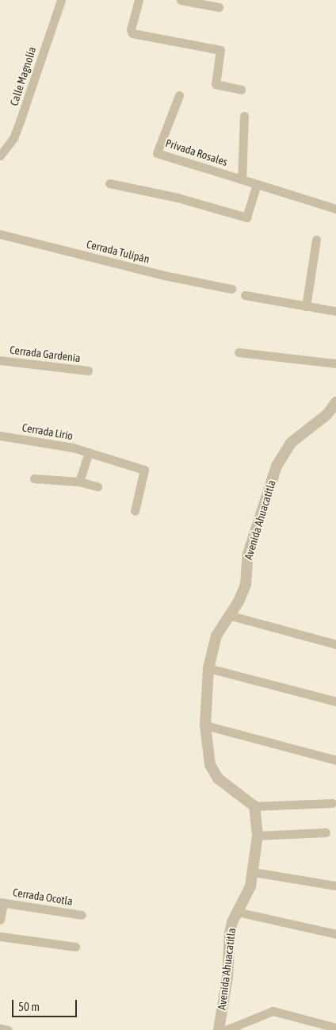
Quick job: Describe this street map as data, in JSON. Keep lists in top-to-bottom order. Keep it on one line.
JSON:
{"streets":{"street":["Calle Magnolia","Privada Rosales","Cerrada Tulipán","Cerrada Gardenia","Cerrada Lirio","Avenida Ahuacatitla","Cerrada Ocotla"]},"scale_bar":"50 m"}
